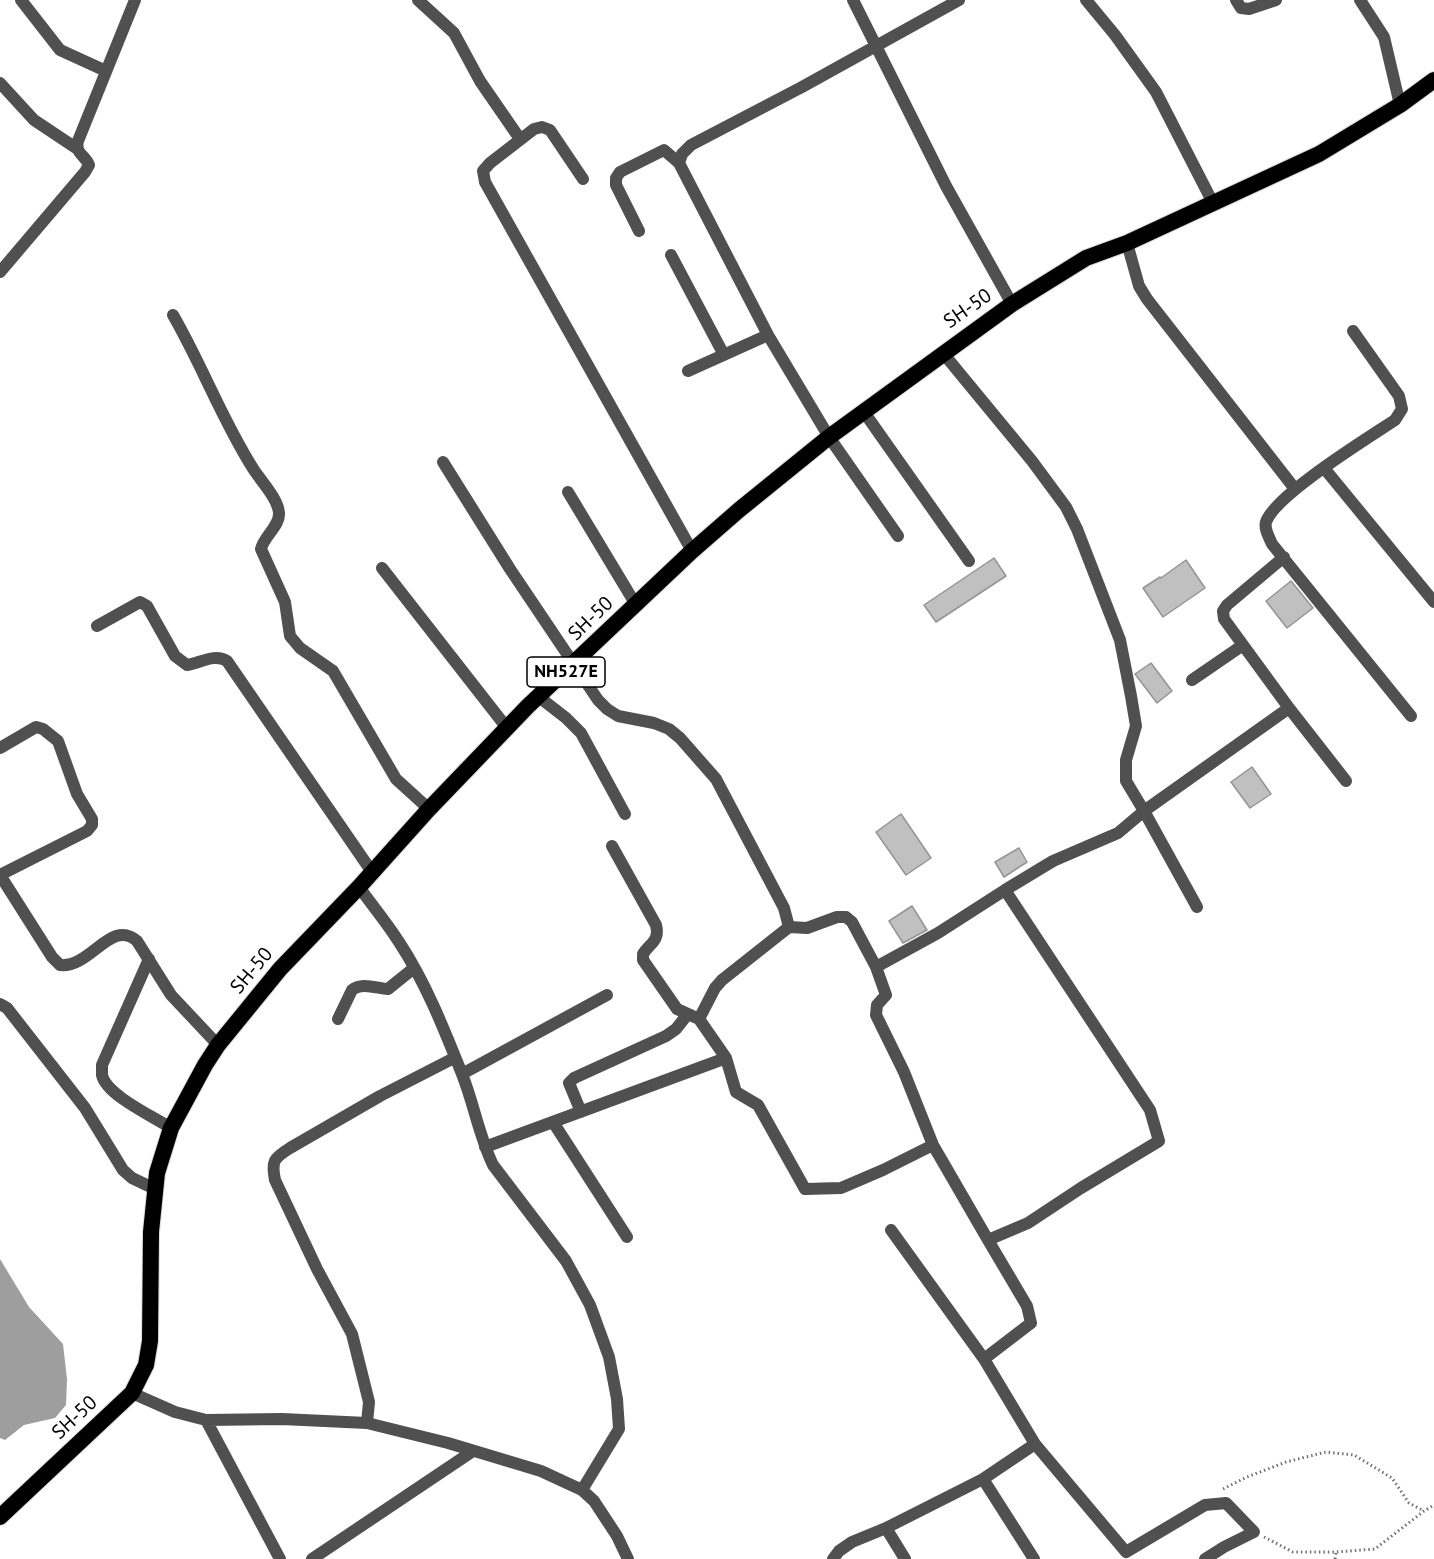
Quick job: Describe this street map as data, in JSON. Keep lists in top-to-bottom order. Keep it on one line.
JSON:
{"streets":{"highway":["SH-50","NH527E"]}}
